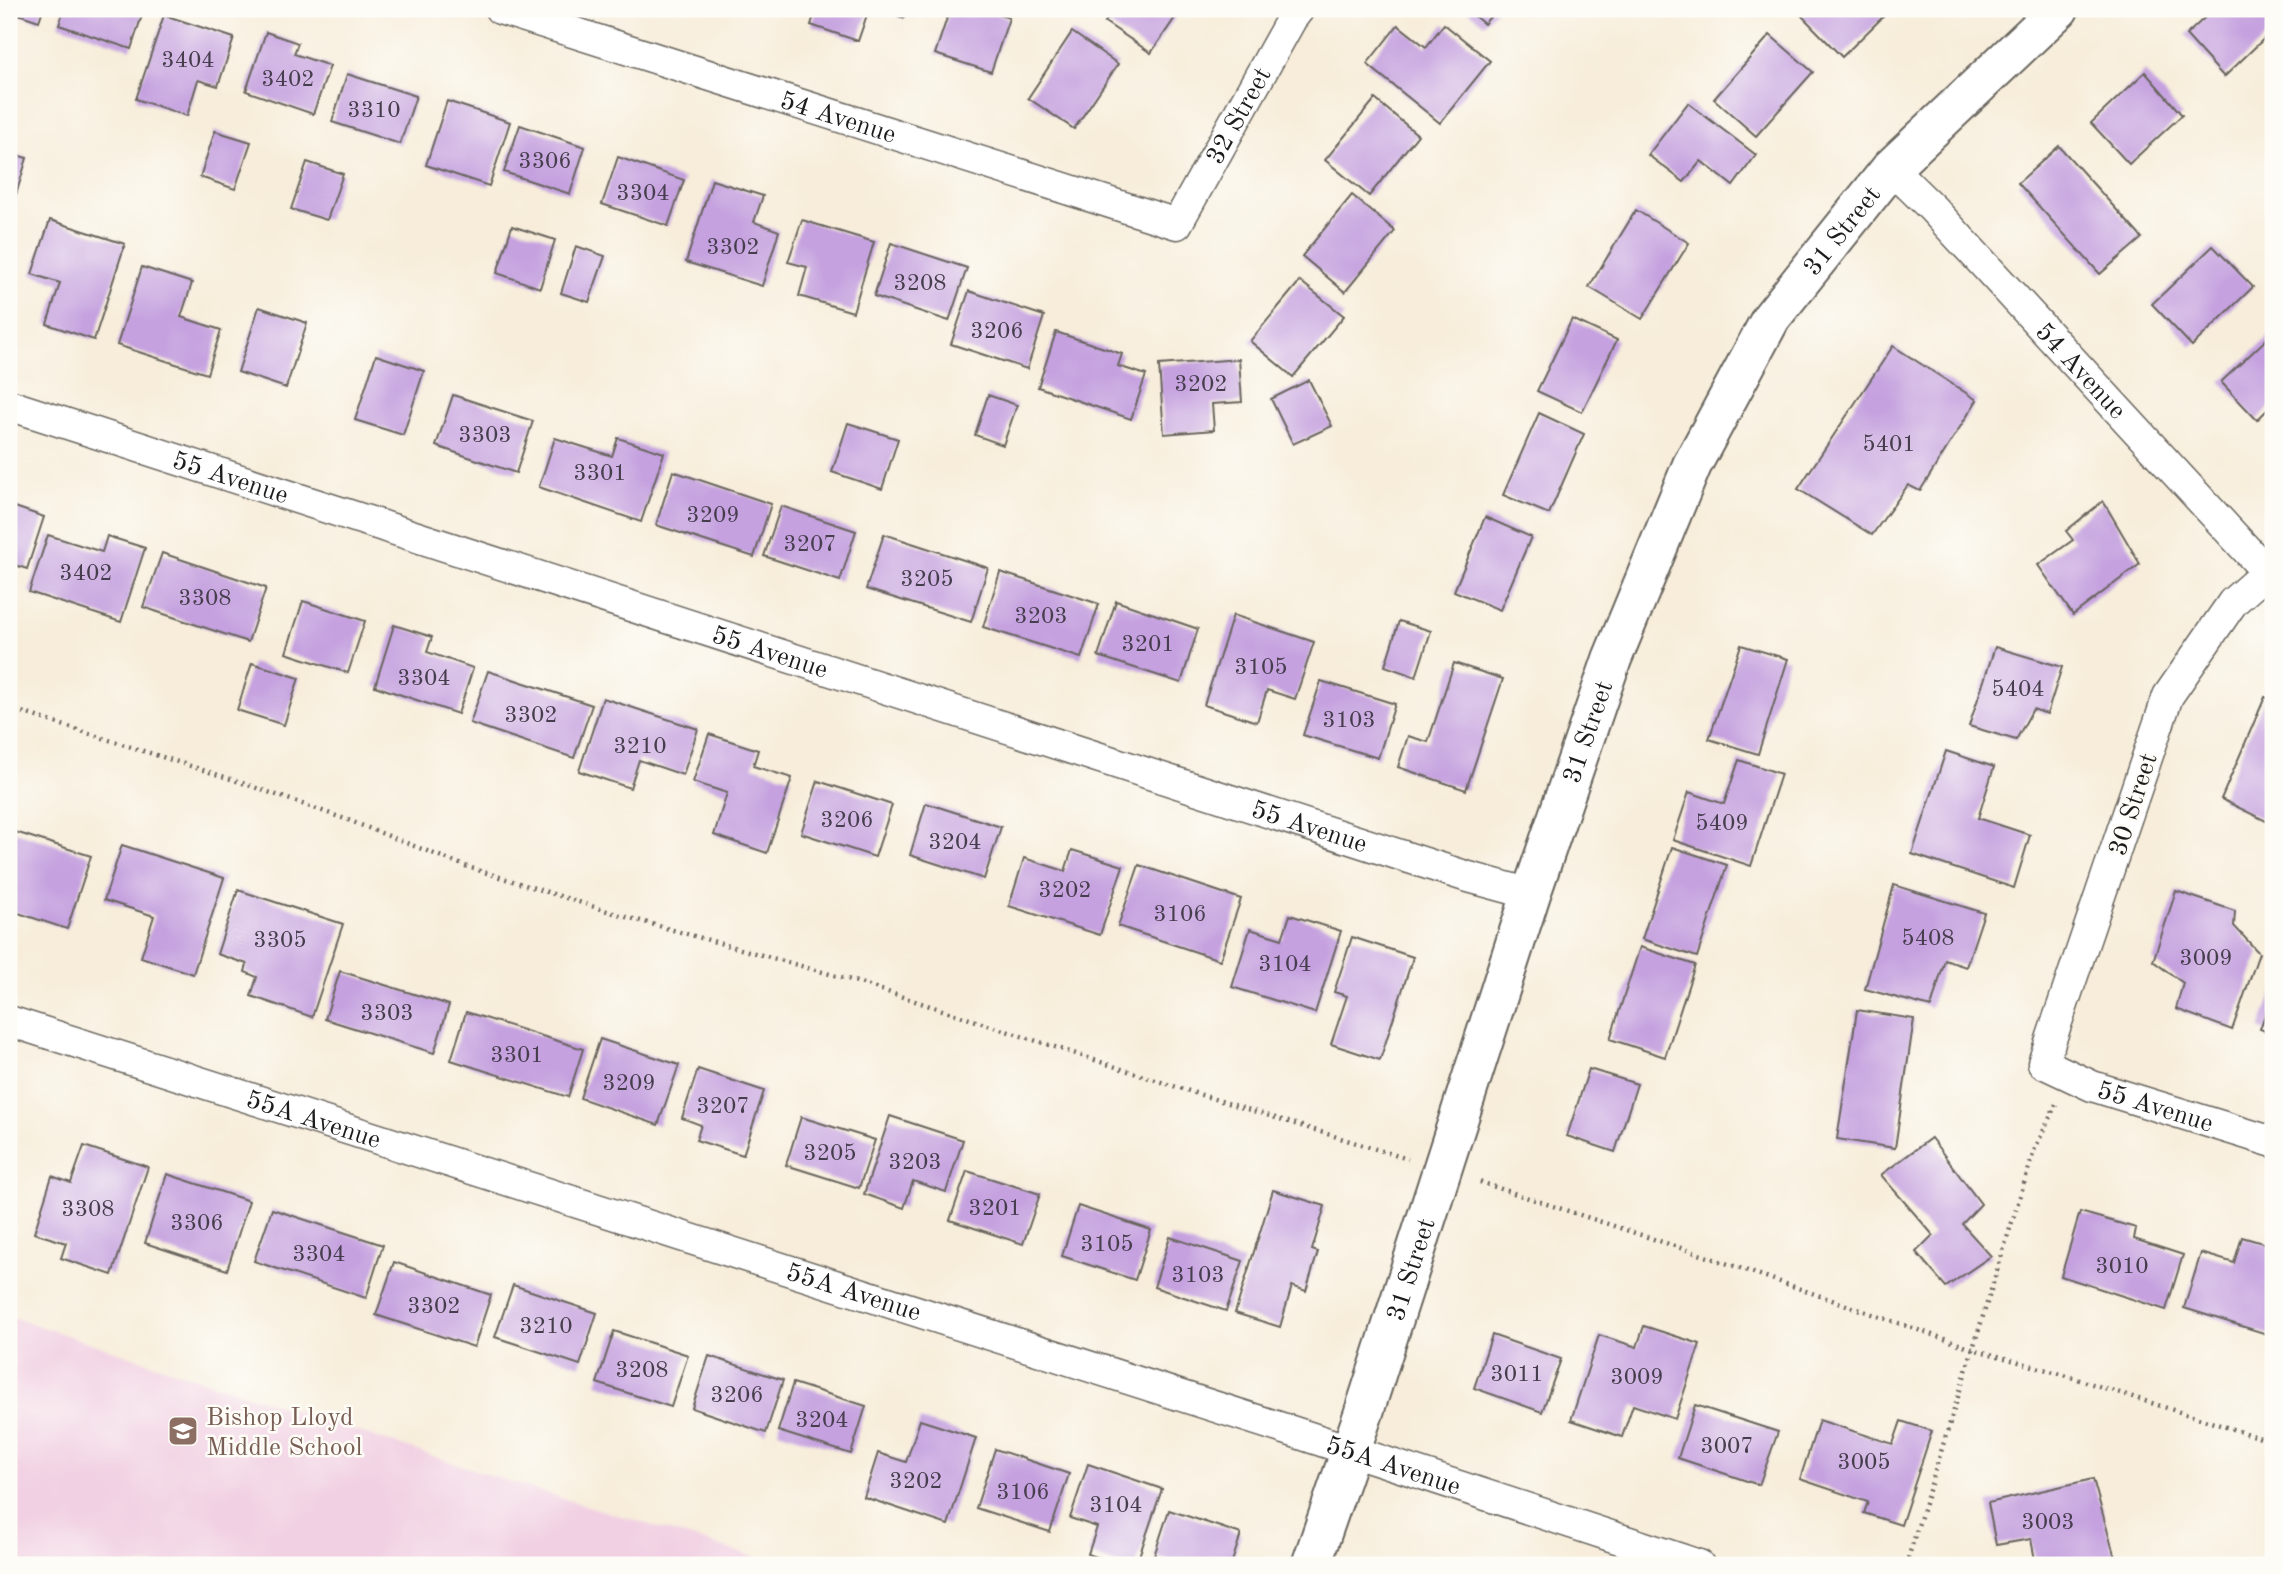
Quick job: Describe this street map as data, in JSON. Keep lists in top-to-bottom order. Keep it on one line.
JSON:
{"streets":{"street":["54 Avenue","32 Street","31 Street","55 Avenue","30 Street","55A Avenue"]},"crossings":[["54 Avenue","32 Street"],["54 Avenue","31 Street"],["54 Avenue","30 Street"],["31 Street","55 Avenue"],["31 Street","55A Avenue"],["55 Avenue","30 Street"]],"places":{"school or university":["Bishop Lloyd Middle School"]},"house_numbers":["3404","3402","3310","3306","3304","3302","3208","3206","3202","3303","5401","3301","3209","3207","3402","3205","3308","3203","3201","3105","3304","5404","3302","3103","3210","3206","5409","3204","3202","3106","5408","3305","3009","3104","3303","3301","3209","3207","3205","3203","3201","3308","3306","3105","3304","3010","3103","3302","3210","3208","3011","3009","3206","3204","3007","3005","3202","3106","3104","3003"]}
